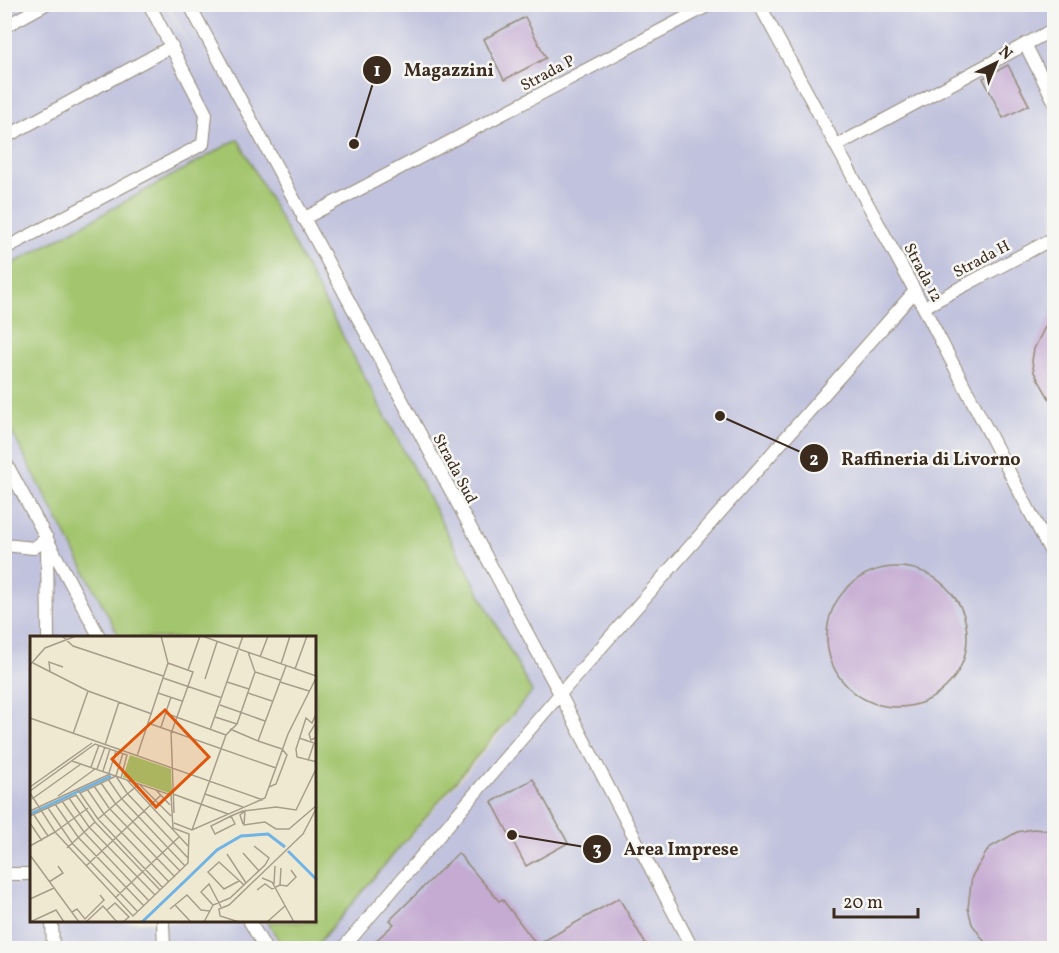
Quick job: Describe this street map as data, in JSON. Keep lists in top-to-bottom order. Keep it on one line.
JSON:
{"streets":{"lane":["Strada P","Strada H","Strada 12","Strada Sud"]},"crossings":[["Strada P","Strada Sud"],["Strada H","Strada 12"]],"places":["Magazzini","Raffineria di Livorno","Area Imprese"],"scale_bar":"20 m","north":"top right"}
